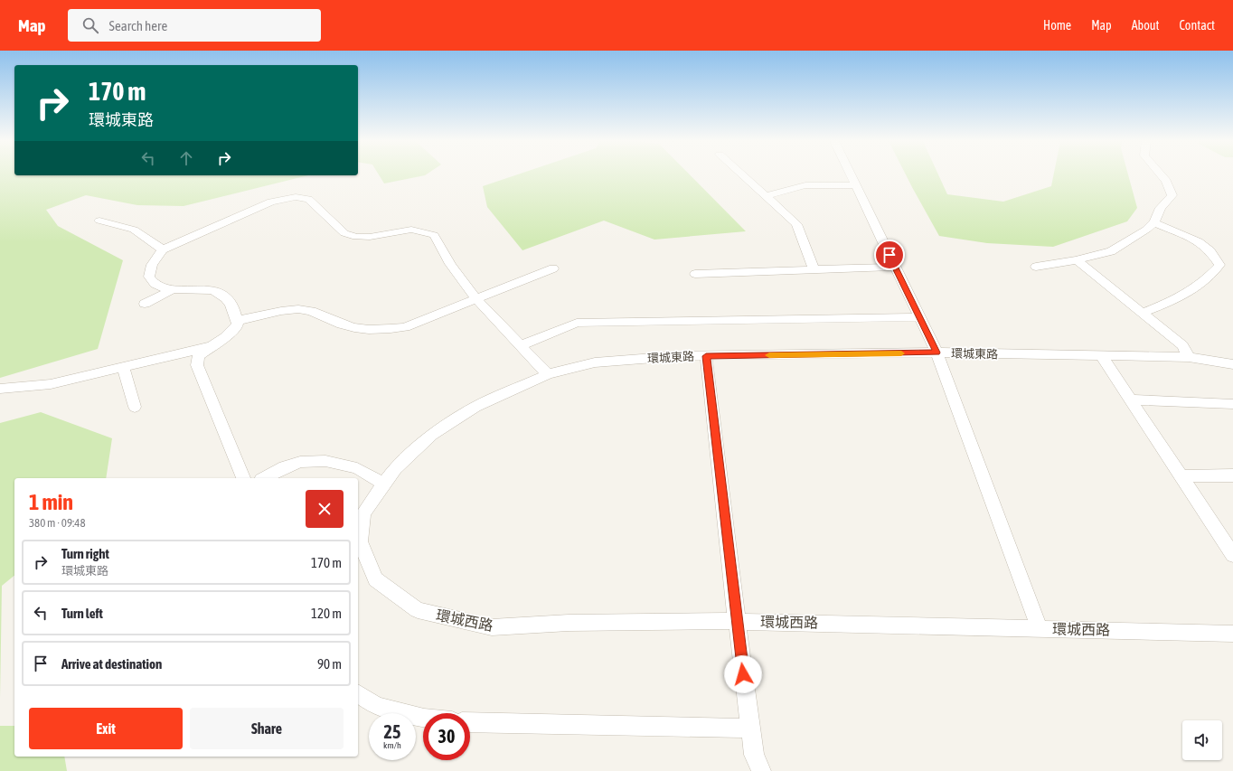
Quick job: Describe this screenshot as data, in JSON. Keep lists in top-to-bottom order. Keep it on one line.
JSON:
{"streets":{"street":["環城東路","環城西路"]},"crossings":[["環城東路","環城西路"]],"page":{"header":"Map","search":"Search here","nav":["Home","Map","About","Contact"],"turn":["170 m","環城東路"],"heading":["1 min","380 m · 09:48"],"list":[{"name":"Turn right","note":"環城東路","value":"170 m"},{"name":"Turn left","value":"120 m"},{"name":"Arrive at destination","value":"90 m"}],"buttons":["Exit","Share"],"speed":"25 km/h","limit":"30"}}
